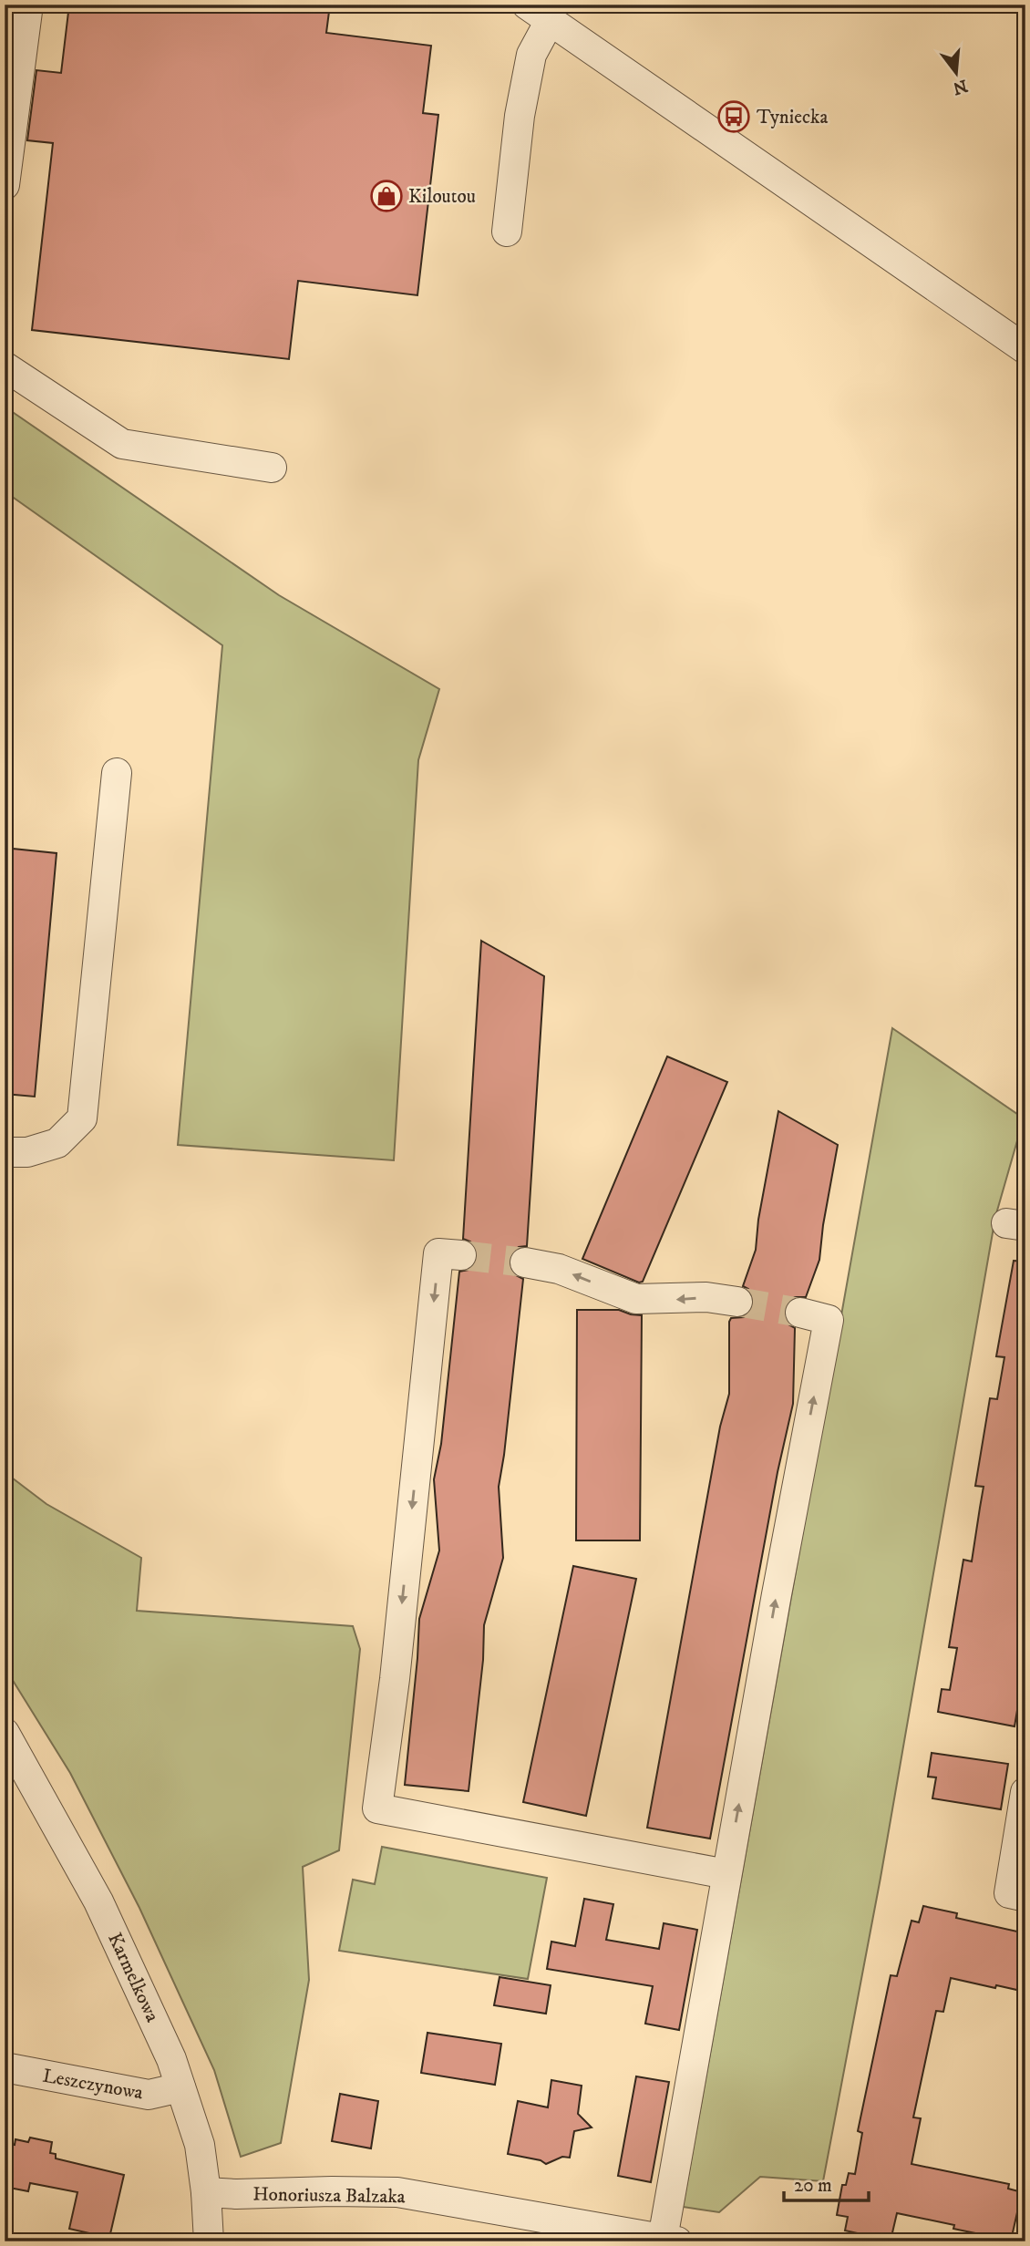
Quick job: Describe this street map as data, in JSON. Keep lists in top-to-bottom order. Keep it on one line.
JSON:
{"streets":{"street":["Karmelkowa","Leszczynowa","Honoriusza Balzaka"]},"crossings":[["Karmelkowa","Leszczynowa"],["Karmelkowa","Honoriusza Balzaka"]],"places":{"bus stop":["Tyniecka"],"shop":["Kiloutou"]},"scale_bar":"20 m","north":"bottom"}
